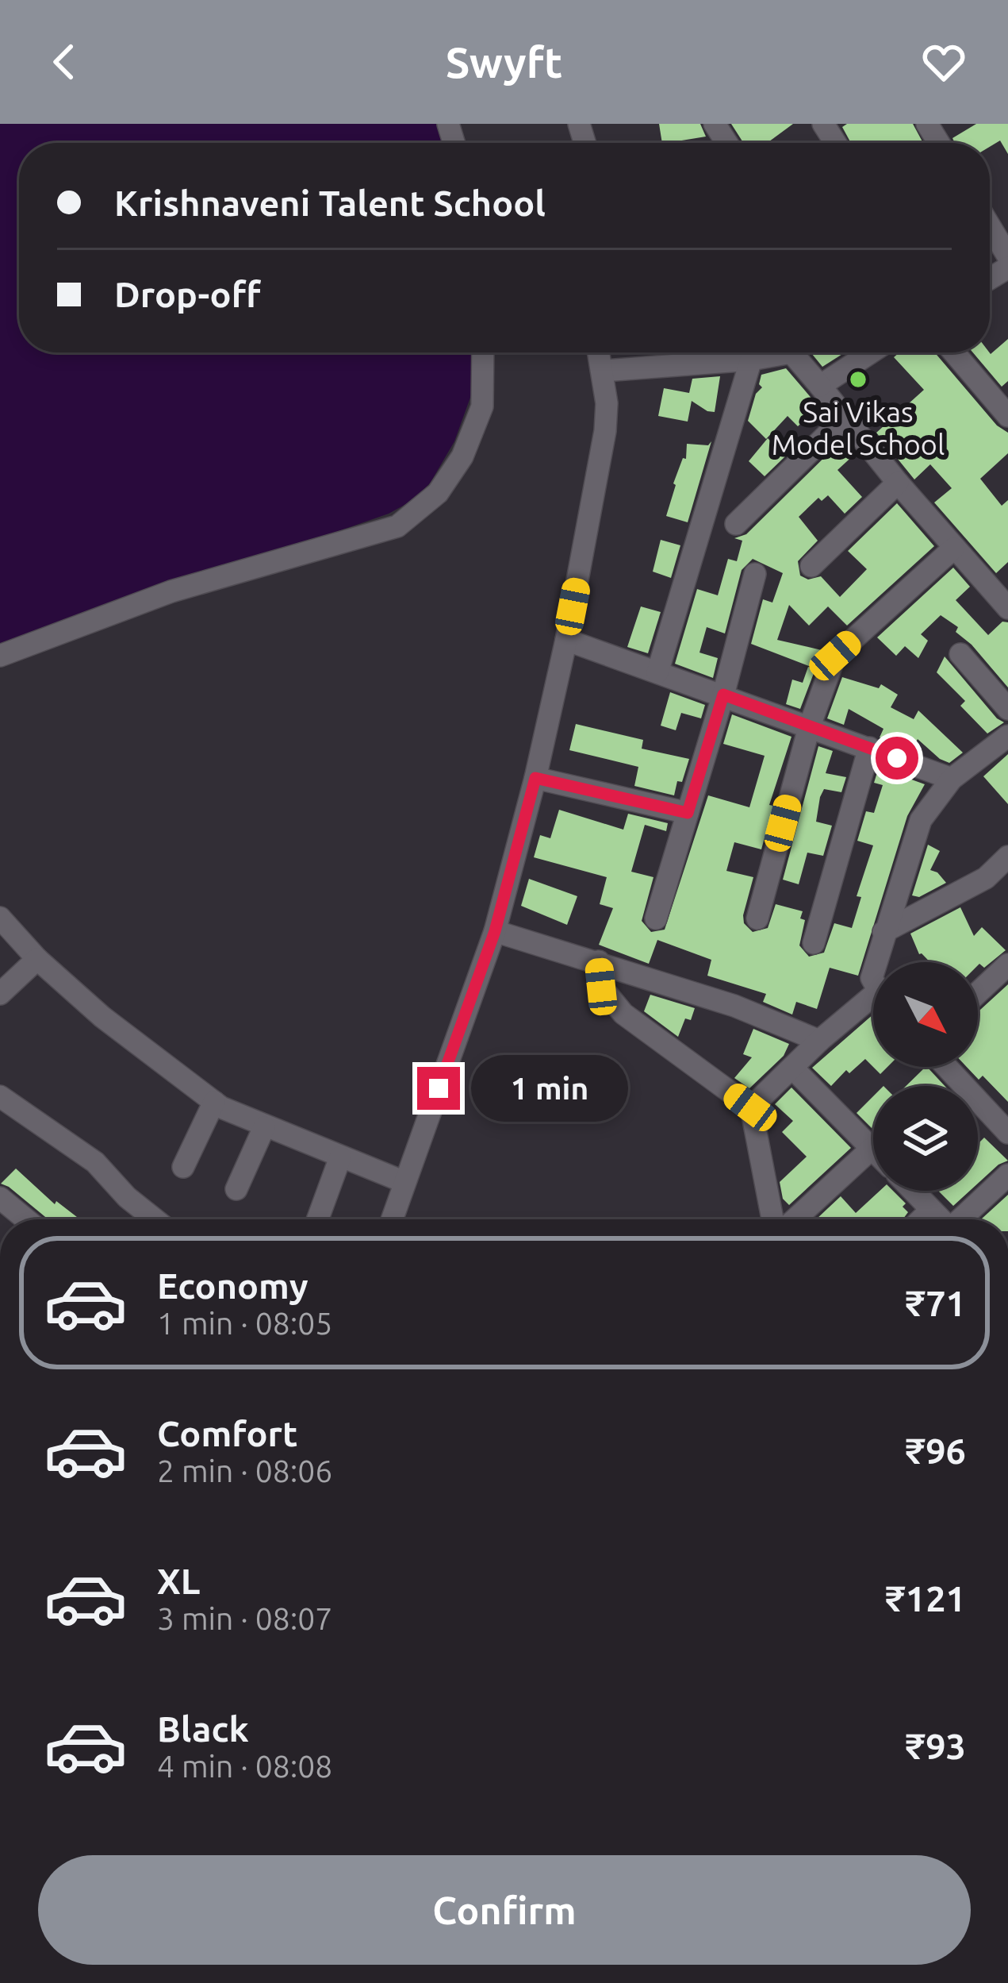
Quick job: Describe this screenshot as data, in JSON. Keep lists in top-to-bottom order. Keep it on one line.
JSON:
{"places":["Sai Vikas Model School"],"north":"bottom right","page":{"header":"Swyft","banner":["Krishnaveni Talent School","Drop-off"],"bubble":"1 min","list":[{"name":"Economy","note":"1 min · 08:05","value":"₹71"},{"name":"Comfort","note":"2 min · 08:06","value":"₹96"},{"name":"XL","note":"3 min · 08:07","value":"₹121"},{"name":"Black","note":"4 min · 08:08","value":"₹93"}],"buttons":"Confirm"}}
